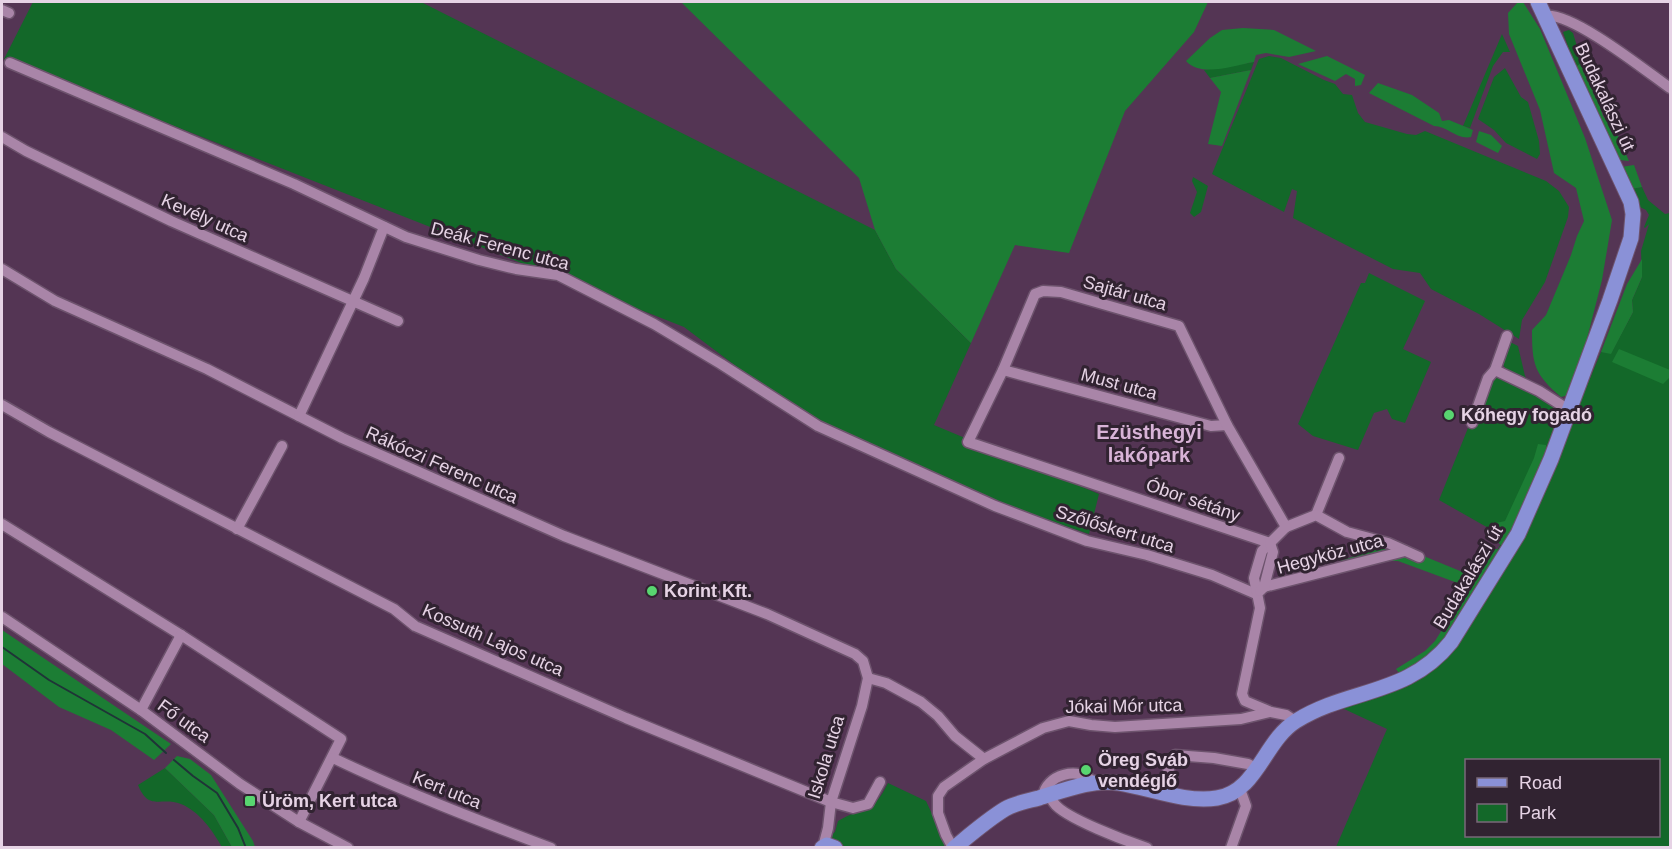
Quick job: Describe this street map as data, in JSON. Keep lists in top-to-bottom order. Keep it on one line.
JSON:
{"streets":{"main road":["Budakalászi út"],"street":["Kevély utca","Deák Ferenc utca","Sajtár utca","Must utca","Rákóczi Ferenc utca","Óbor sétány","Szőlőskert utca","Hegyköz utca","Kossuth Lajos utca","Jókai Mór utca","Fő utca","Iskola utca","Kert utca"]},"crossings":[["Deák Ferenc utca","Szőlőskert utca"],["Sajtár utca","Must utca"],["Sajtár utca","Óbor sétány"],["Must utca","Óbor sétány"],["Rákóczi Ferenc utca","Iskola utca"],["Szőlőskert utca","Hegyköz utca"],["Kossuth Lajos utca","Iskola utca"]],"districts":["Ezüsthegyi lakópark"],"places":{"other":["Kőhegy fogadó","Korint Kft.","Öreg Sváb vendéglő"],"transit":["Üröm, Kert utca"]},"legend":["Road","Park"]}
